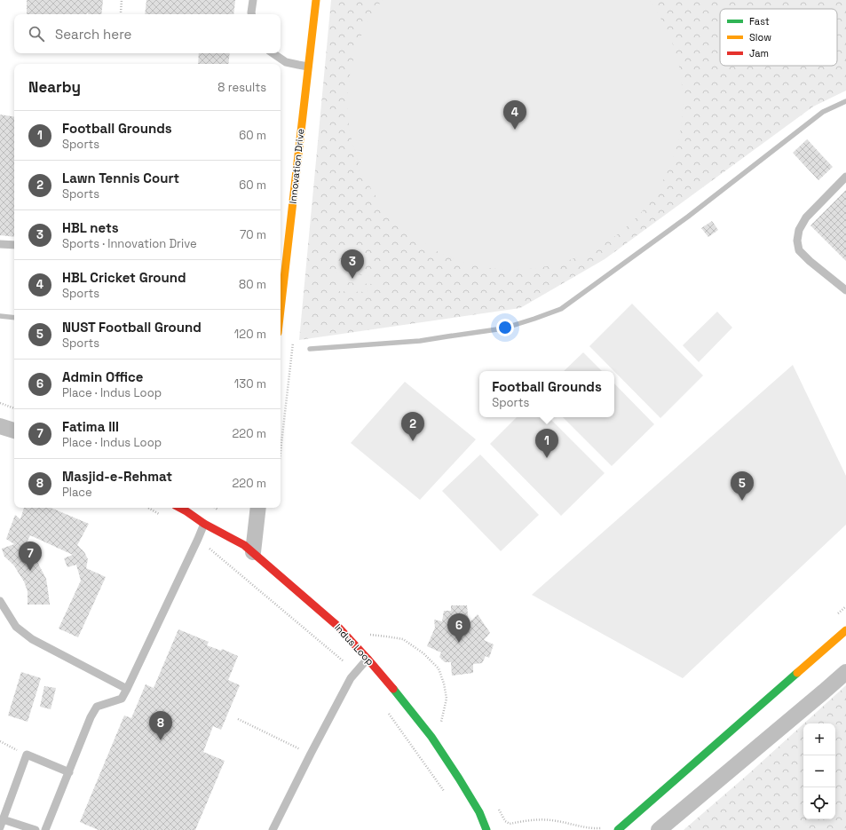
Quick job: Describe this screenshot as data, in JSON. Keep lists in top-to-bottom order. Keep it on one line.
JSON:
{"streets":{"street":["Innovation Drive","Indus Loop"]},"legend":["Fast","Slow","Jam"],"page":{"search":"Search here","heading":["Nearby","8 results"],"pins":["4","3","2","1","5","7","6","8"],"list":[{"mark":"1","name":"Football Grounds","note":"Sports","value":"60 m"},{"mark":"2","name":"Lawn Tennis Court","note":"Sports","value":"60 m"},{"mark":"3","name":"HBL nets","note":"Sports · Innovation Drive","value":"70 m"},{"mark":"4","name":"HBL Cricket Ground","note":"Sports","value":"80 m"},{"mark":"5","name":"NUST Football Ground","note":"Sports","value":"120 m"},{"mark":"6","name":"Admin Office","note":"Place · Indus Loop","value":"130 m"},{"mark":"7","name":"Fatima III","note":"Place · Indus Loop","value":"220 m"},{"mark":"8","name":"Masjid-e-Rehmat","note":"Place","value":"220 m"}],"popup":["Football Grounds","Sports"],"map_buttons":["+","−"]}}
